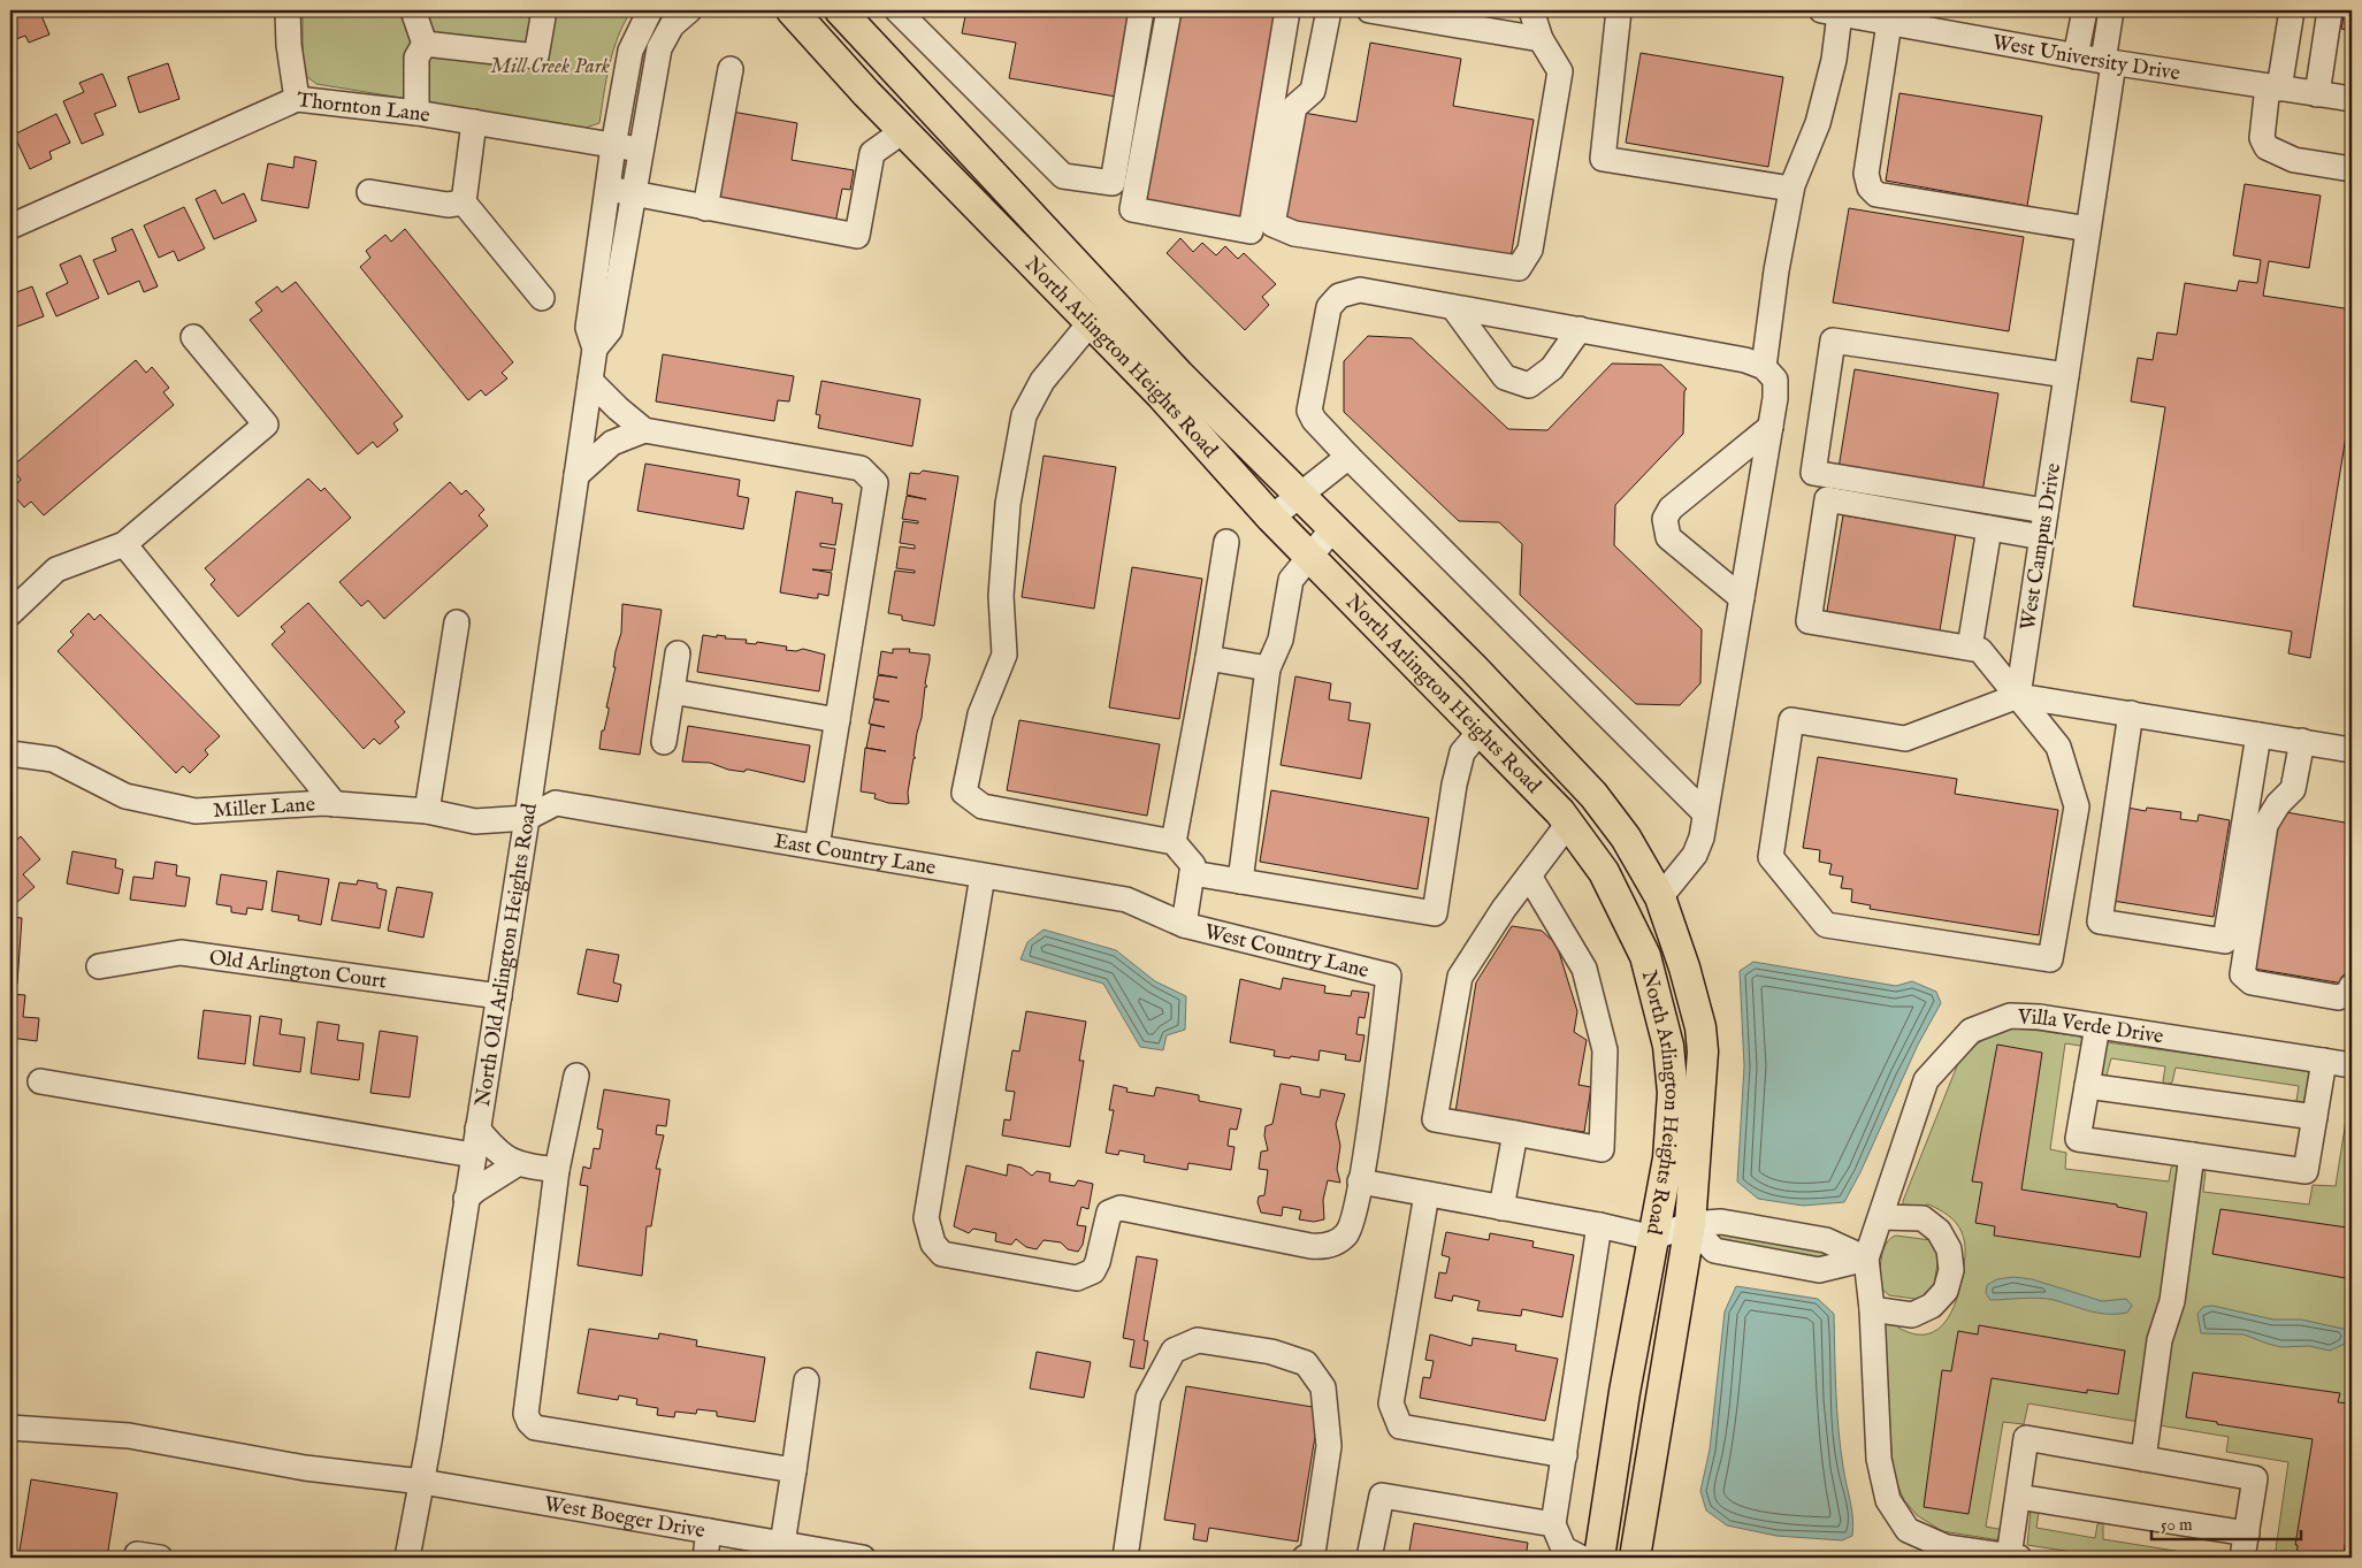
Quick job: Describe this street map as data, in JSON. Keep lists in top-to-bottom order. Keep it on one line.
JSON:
{"streets":{"main road":["North Arlington Heights Road"],"street":["West University Drive","Thornton Lane","West Campus Drive","Miller Lane","East Country Lane","West Country Lane","North Old Arlington Heights Road","Old Arlington Court","Villa Verde Drive","West Boeger Drive"]},"crossings":[["West University Drive","West Campus Drive"],["Thornton Lane","North Old Arlington Heights Road"],["Miller Lane","East Country Lane"],["Miller Lane","North Old Arlington Heights Road"],["East Country Lane","West Country Lane"],["East Country Lane","North Old Arlington Heights Road"],["North Old Arlington Heights Road","Old Arlington Court"],["North Old Arlington Heights Road","West Boeger Drive"]],"parks":["Mill Creek Park"],"scale_bar":"50 m"}
